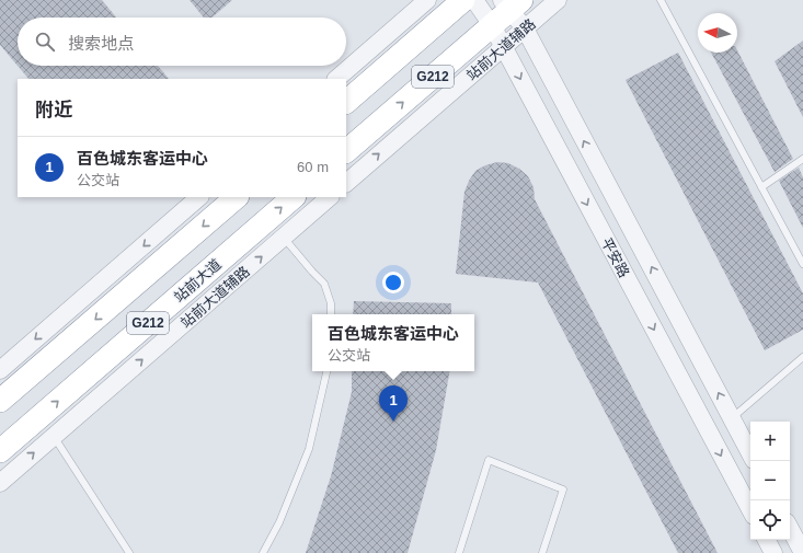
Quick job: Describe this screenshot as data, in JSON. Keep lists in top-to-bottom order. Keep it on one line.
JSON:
{"streets":{"highway":["G212","站前大道"],"street":["站前大道辅路","平安路"]},"crossings":[["站前大道辅路","平安路"],["G212","平安路"]],"north":"left","page":{"search":"搜索地点","heading":"附近","list":[{"mark":"1","name":"百色城东客运中心","note":"公交站","value":"60 m"}],"popup":["百色城东客运中心","公交站"],"pins":"1","map_buttons":["+","−"]}}
